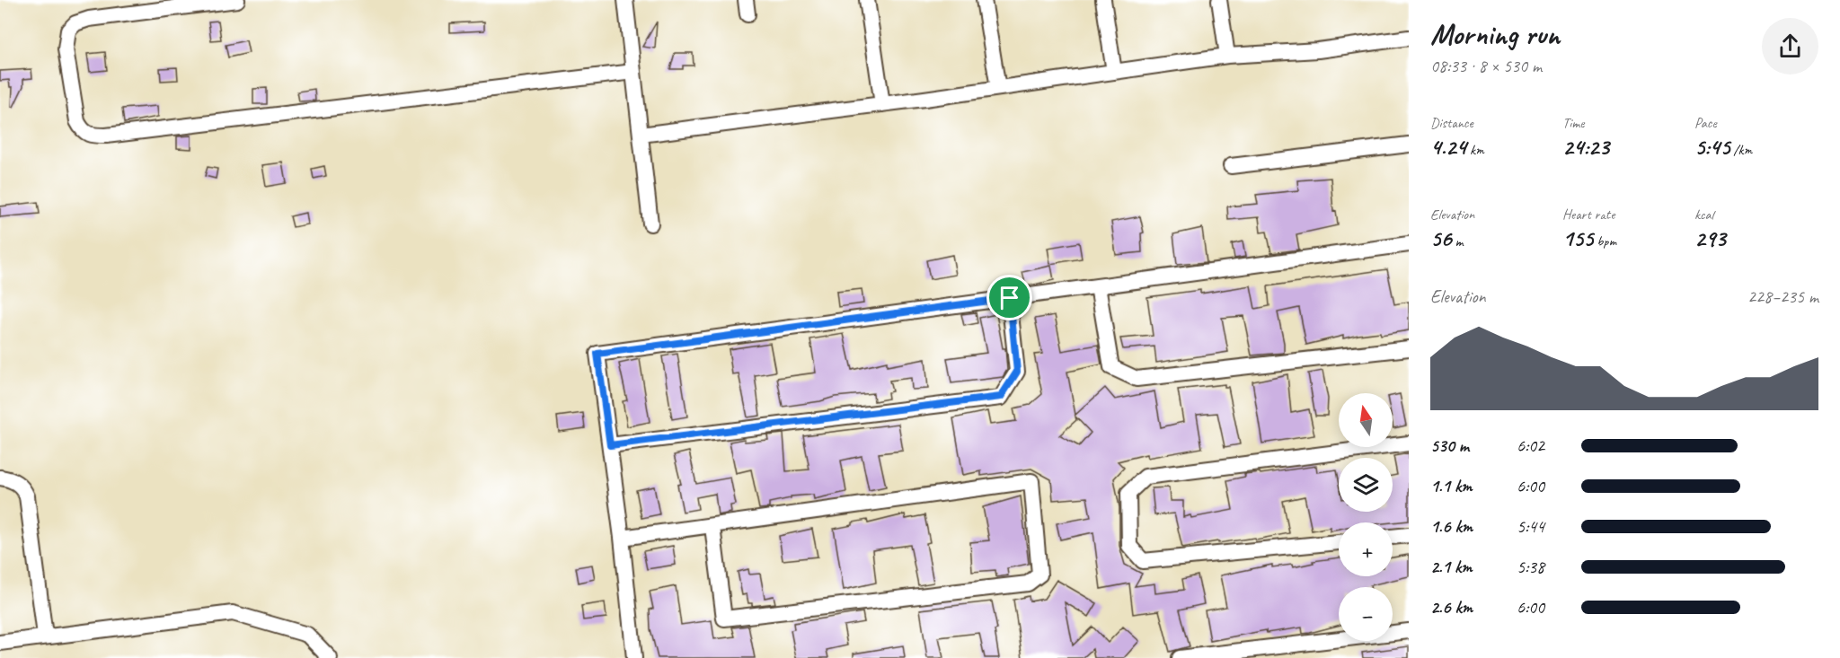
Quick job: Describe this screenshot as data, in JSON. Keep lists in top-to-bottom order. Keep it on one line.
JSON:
{"north":"top","page":{"heading":["Morning run","08:33 · 8 × 530 m"],"stats":[["Distance","4.24 km"],["Time","24:23"],["Pace","5:45 /km"],["Elevation","56 m"],["Heart rate","155 bpm"],["kcal","293"]],"chart":["Elevation","228–235 m"],"map_buttons":["+","−"],"list":[{"name":"530 m","note":"6:02"},{"name":"1.1 km","note":"6:00"},{"name":"1.6 km","note":"5:44"},{"name":"2.1 km","note":"5:38"},{"name":"2.6 km","note":"6:00"}]}}
